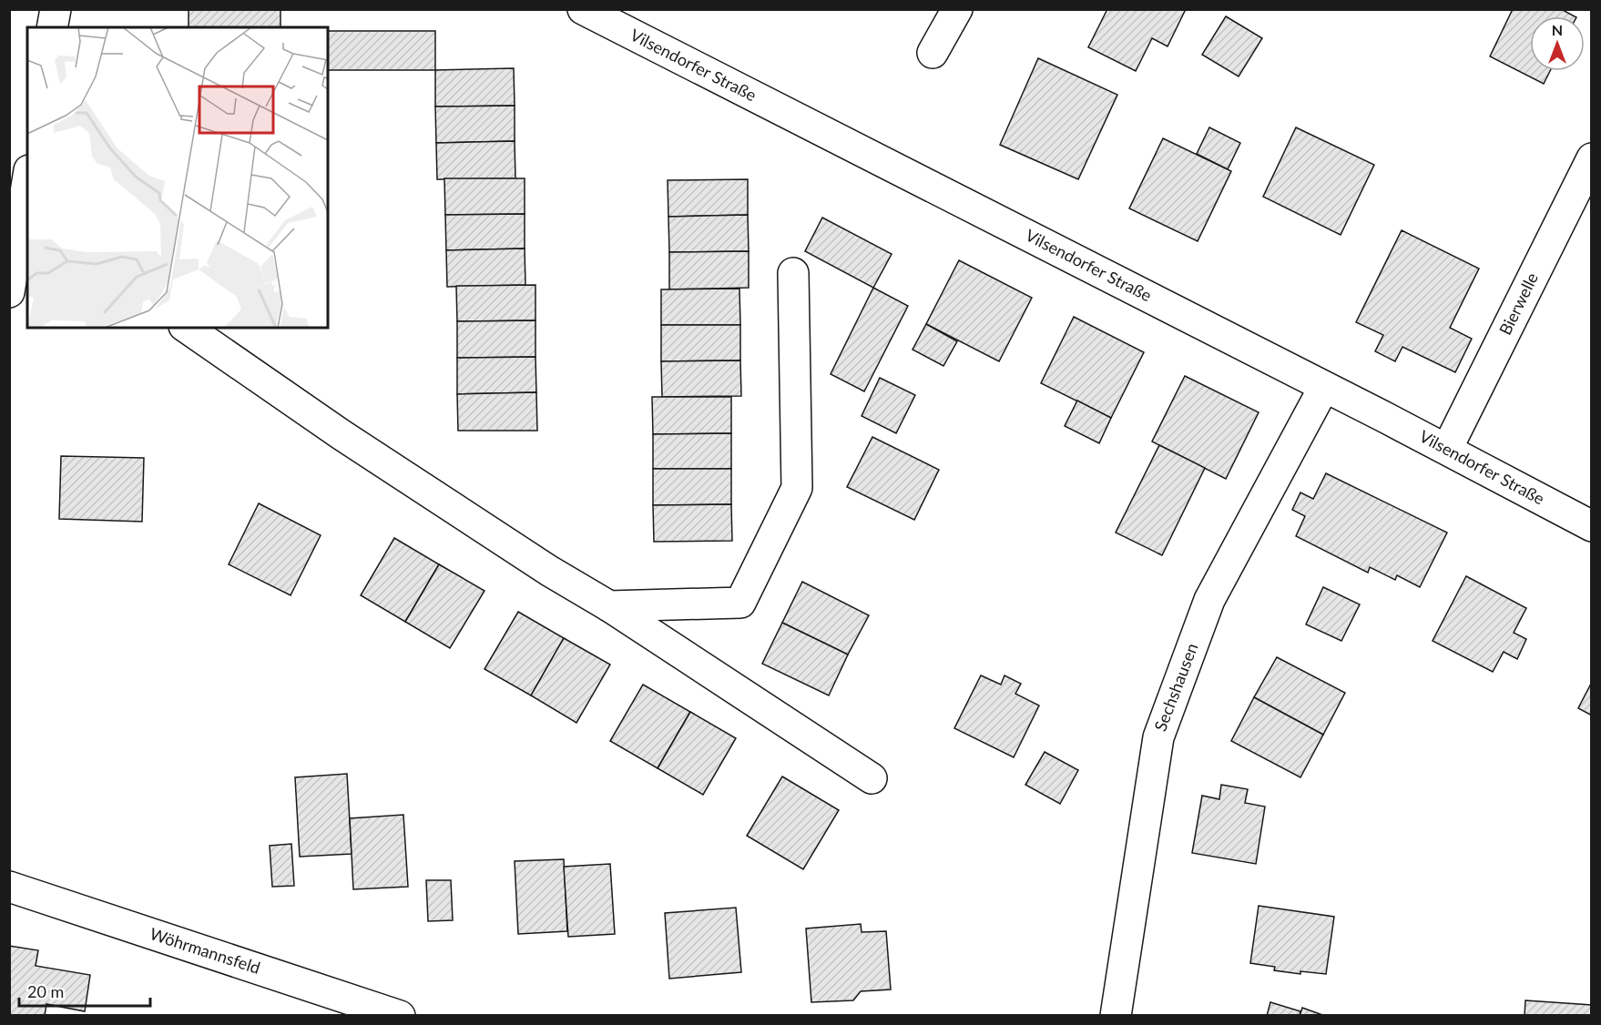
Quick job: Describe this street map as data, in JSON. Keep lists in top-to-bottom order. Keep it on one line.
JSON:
{"streets":{"street":["Vilsendorfer Straße","Bierwelle","Sechshausen","Wöhrmannsfeld"]},"crossings":[["Vilsendorfer Straße","Bierwelle"],["Vilsendorfer Straße","Sechshausen"]],"scale_bar":"20 m","north":"top"}
